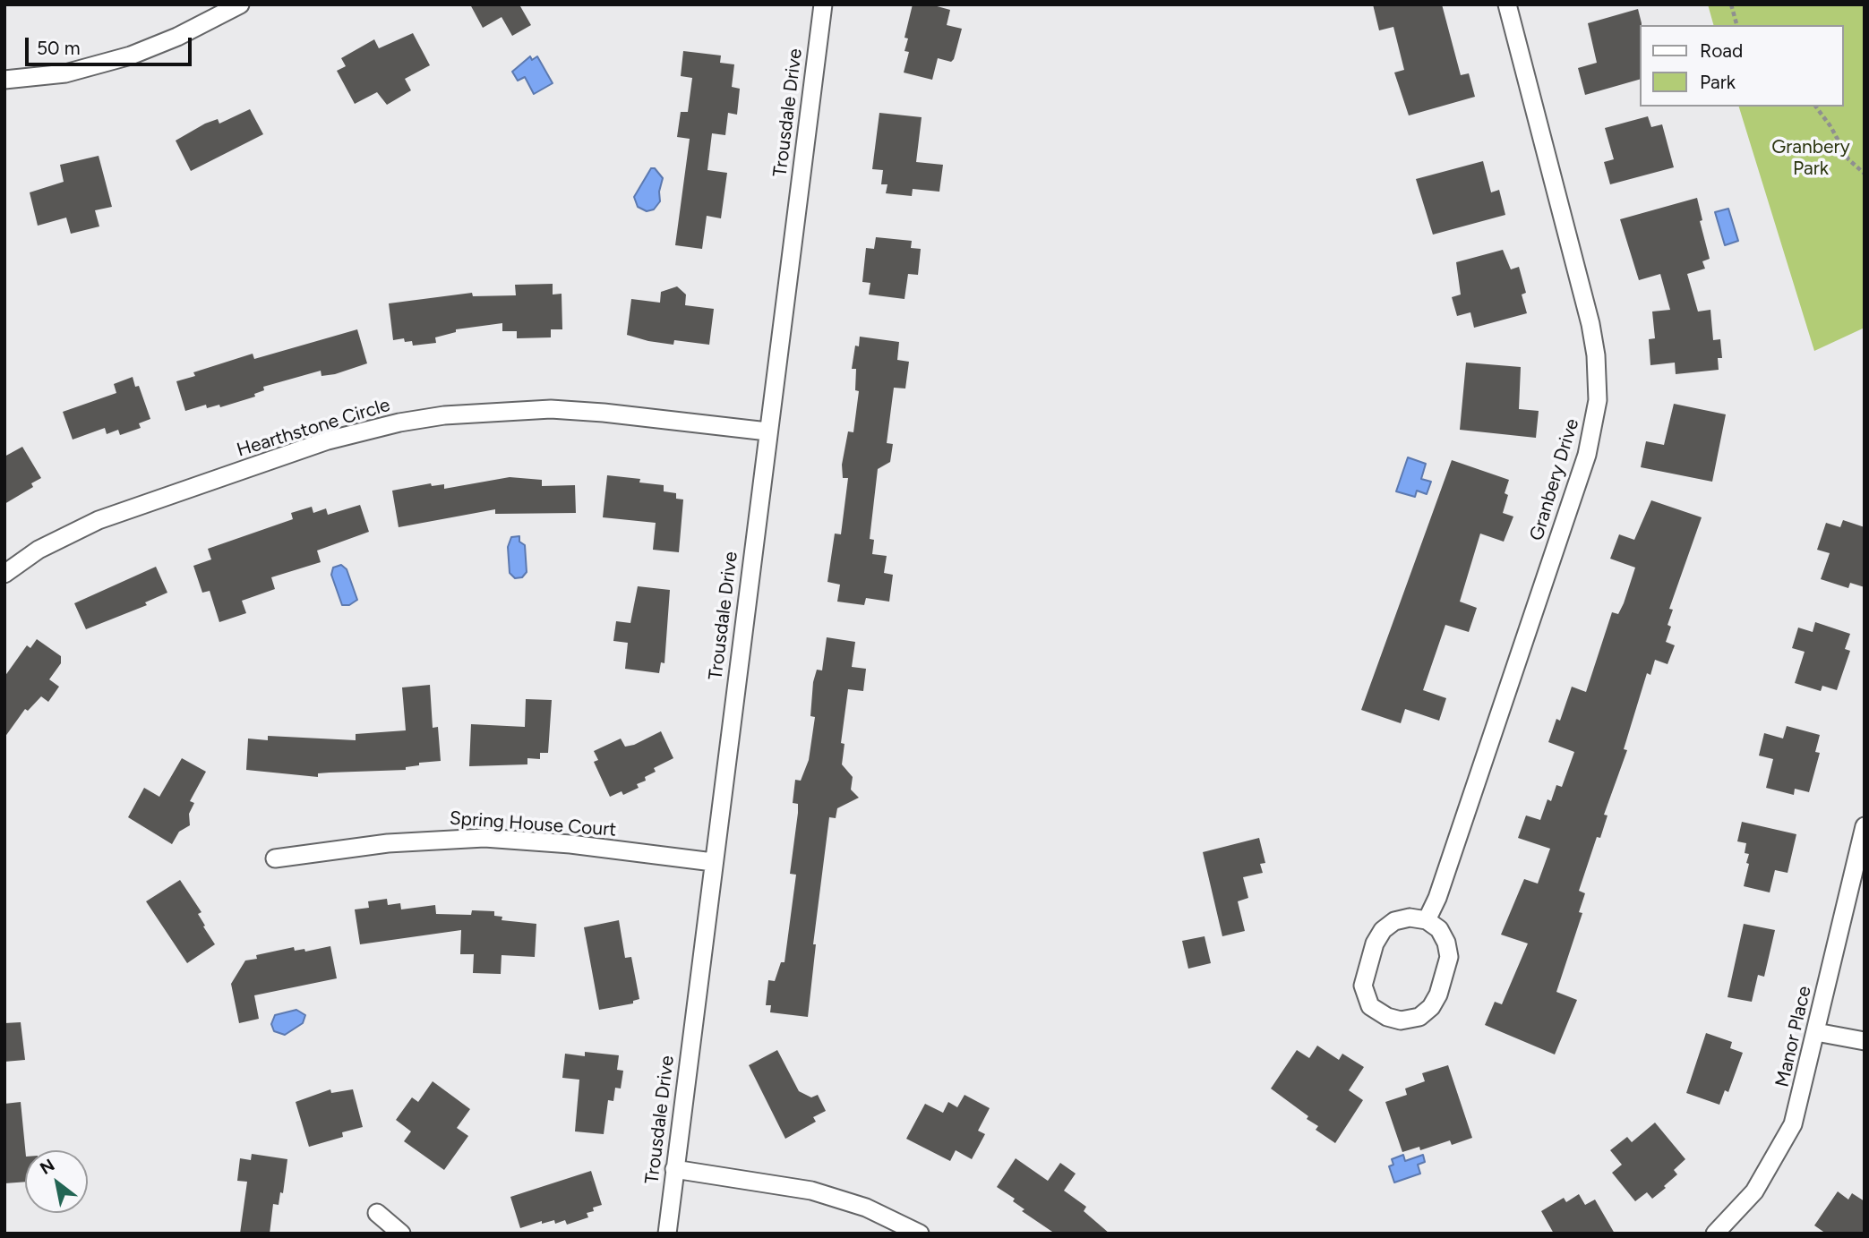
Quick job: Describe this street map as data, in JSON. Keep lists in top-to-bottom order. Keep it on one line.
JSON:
{"streets":{"street":["Trousdale Drive","Hearthstone Circle","Granbery Drive","Spring House Court","Manor Place"]},"crossings":[["Trousdale Drive","Hearthstone Circle"],["Trousdale Drive","Spring House Court"]],"parks":["Granbery Park"],"legend":["Road","Park"],"scale_bar":"50 m","north":"top left"}
